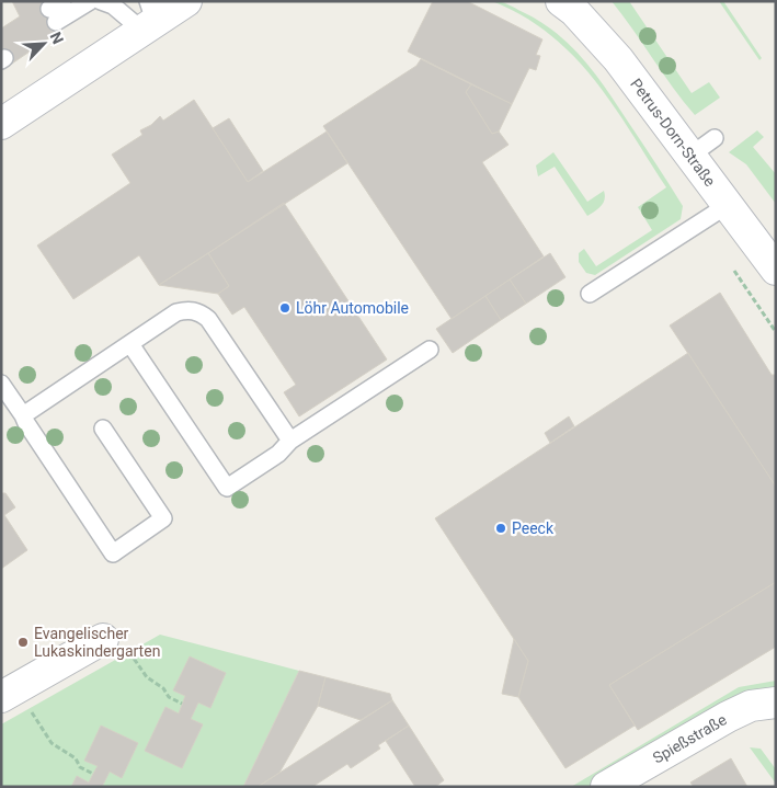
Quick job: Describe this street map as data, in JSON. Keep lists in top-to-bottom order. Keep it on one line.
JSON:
{"streets":{"main road":["Petrus-Dorn-Straße","Spießstraße"]},"places":["Löhr Automobile","Peeck","Evangelischer Lukaskindergarten"],"north":"top right"}
